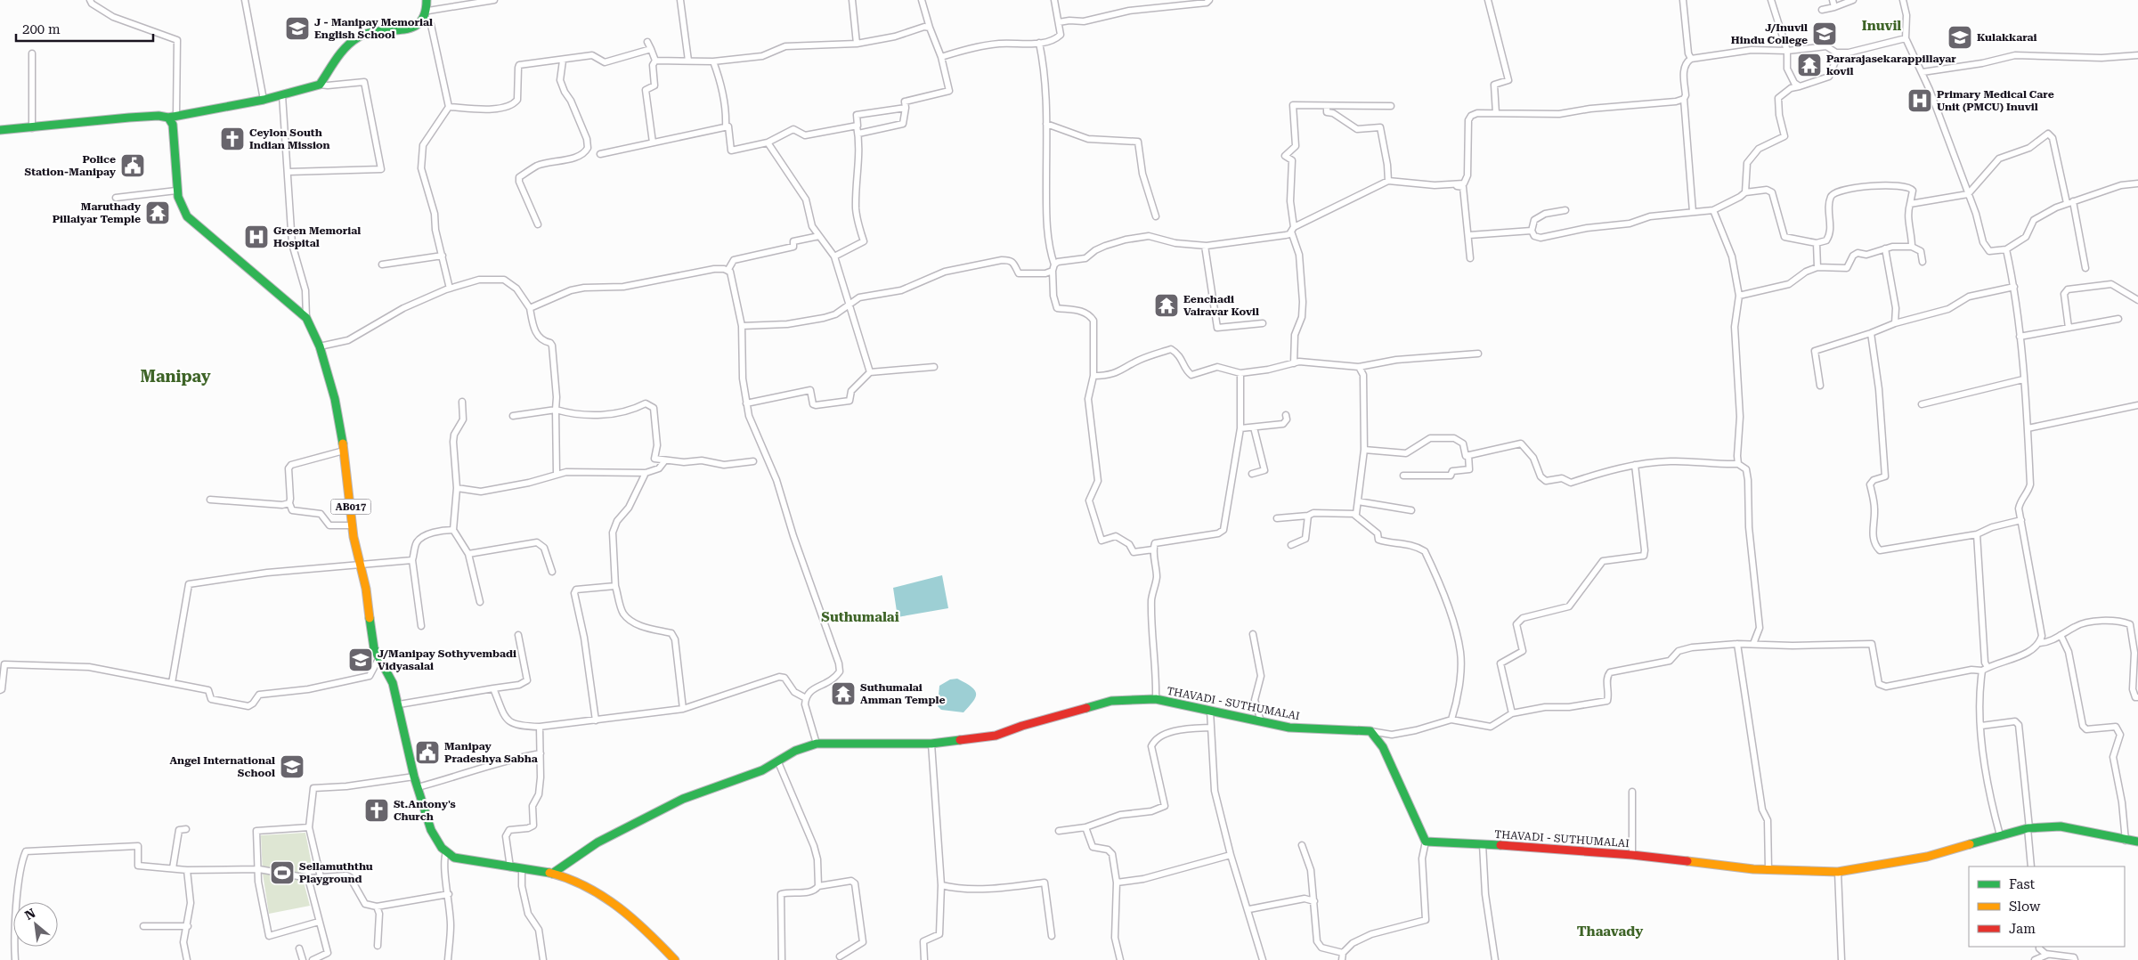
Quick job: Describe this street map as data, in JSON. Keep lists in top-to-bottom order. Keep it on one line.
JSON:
{"streets":{"main road":["AB017","THAVADI - SUTHUMALAI"]},"districts":["Inuvil","Manipay","Suthumalai","Thaavady"],"places":{"school or university":["J - Manipay Memorial English School","J/Inuvil Hindu College","Kulakkarai","J/Manipay Sothyvembadi Vidyasalai","Angel International School"],"temple":["Pararajasekarappillayar kovil","Maruthady Pillaiyar Temple","Eenchadi Vairavar Kovil","Suthumalai Amman Temple"],"hospital":["Primary Medical Care Unit (PMCU) Inuvil","Green Memorial Hospital"],"church":["Ceylon South Indian Mission","St.Antony's Church"],"public building":["Police Station-Manipay","Manipay Pradeshya Sabha"],"sports":["Sellamuththu Playground"]},"legend":["Fast","Slow","Jam"],"scale_bar":"200 m","north":"top left"}
